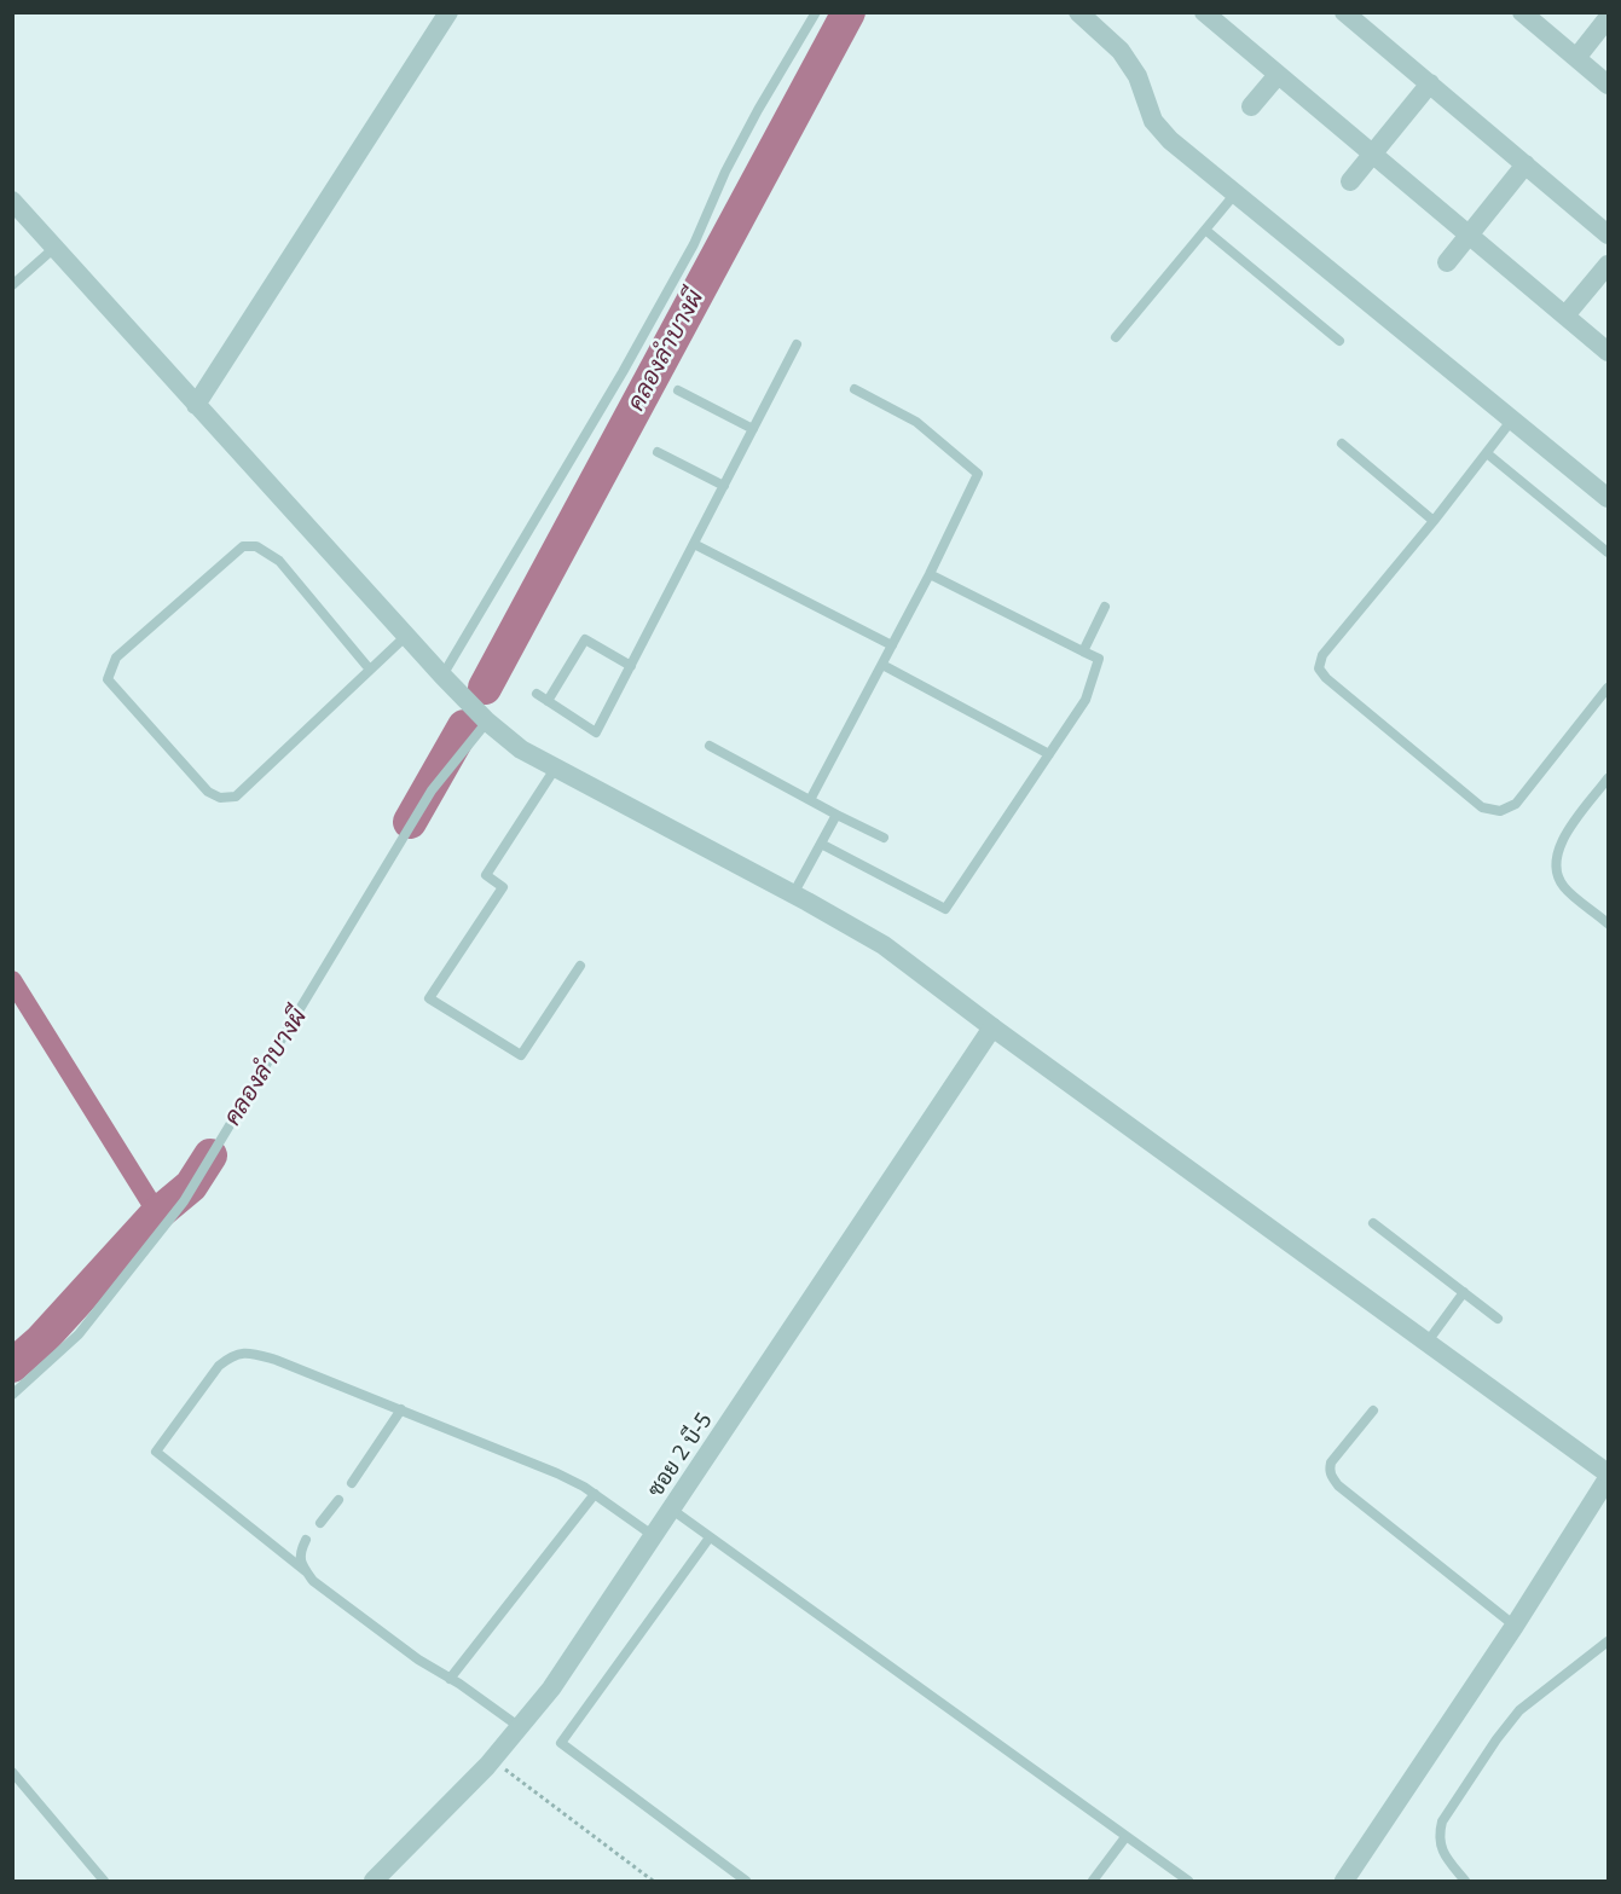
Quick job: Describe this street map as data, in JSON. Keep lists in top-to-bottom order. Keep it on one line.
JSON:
{"streets":{"street":["ซอย 2 บี-5"]},"water":["คลองลำบางผี"]}
